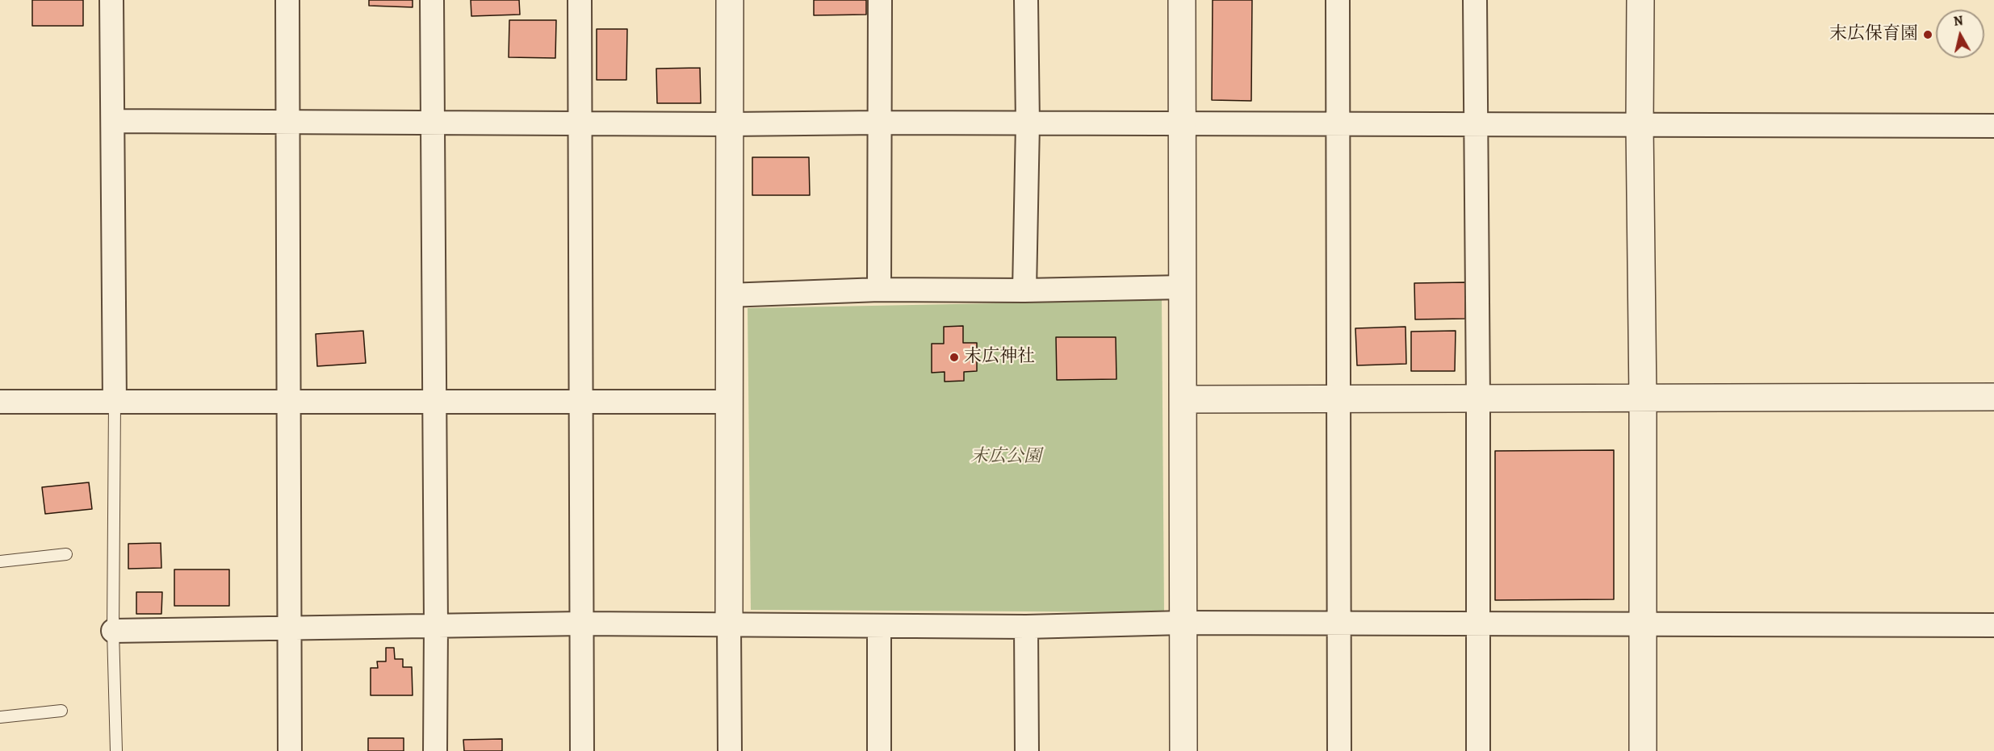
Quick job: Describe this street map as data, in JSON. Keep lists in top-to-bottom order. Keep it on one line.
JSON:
{"parks":["末広公園"],"places":["末広保育園","末広神社"],"north":"top"}
